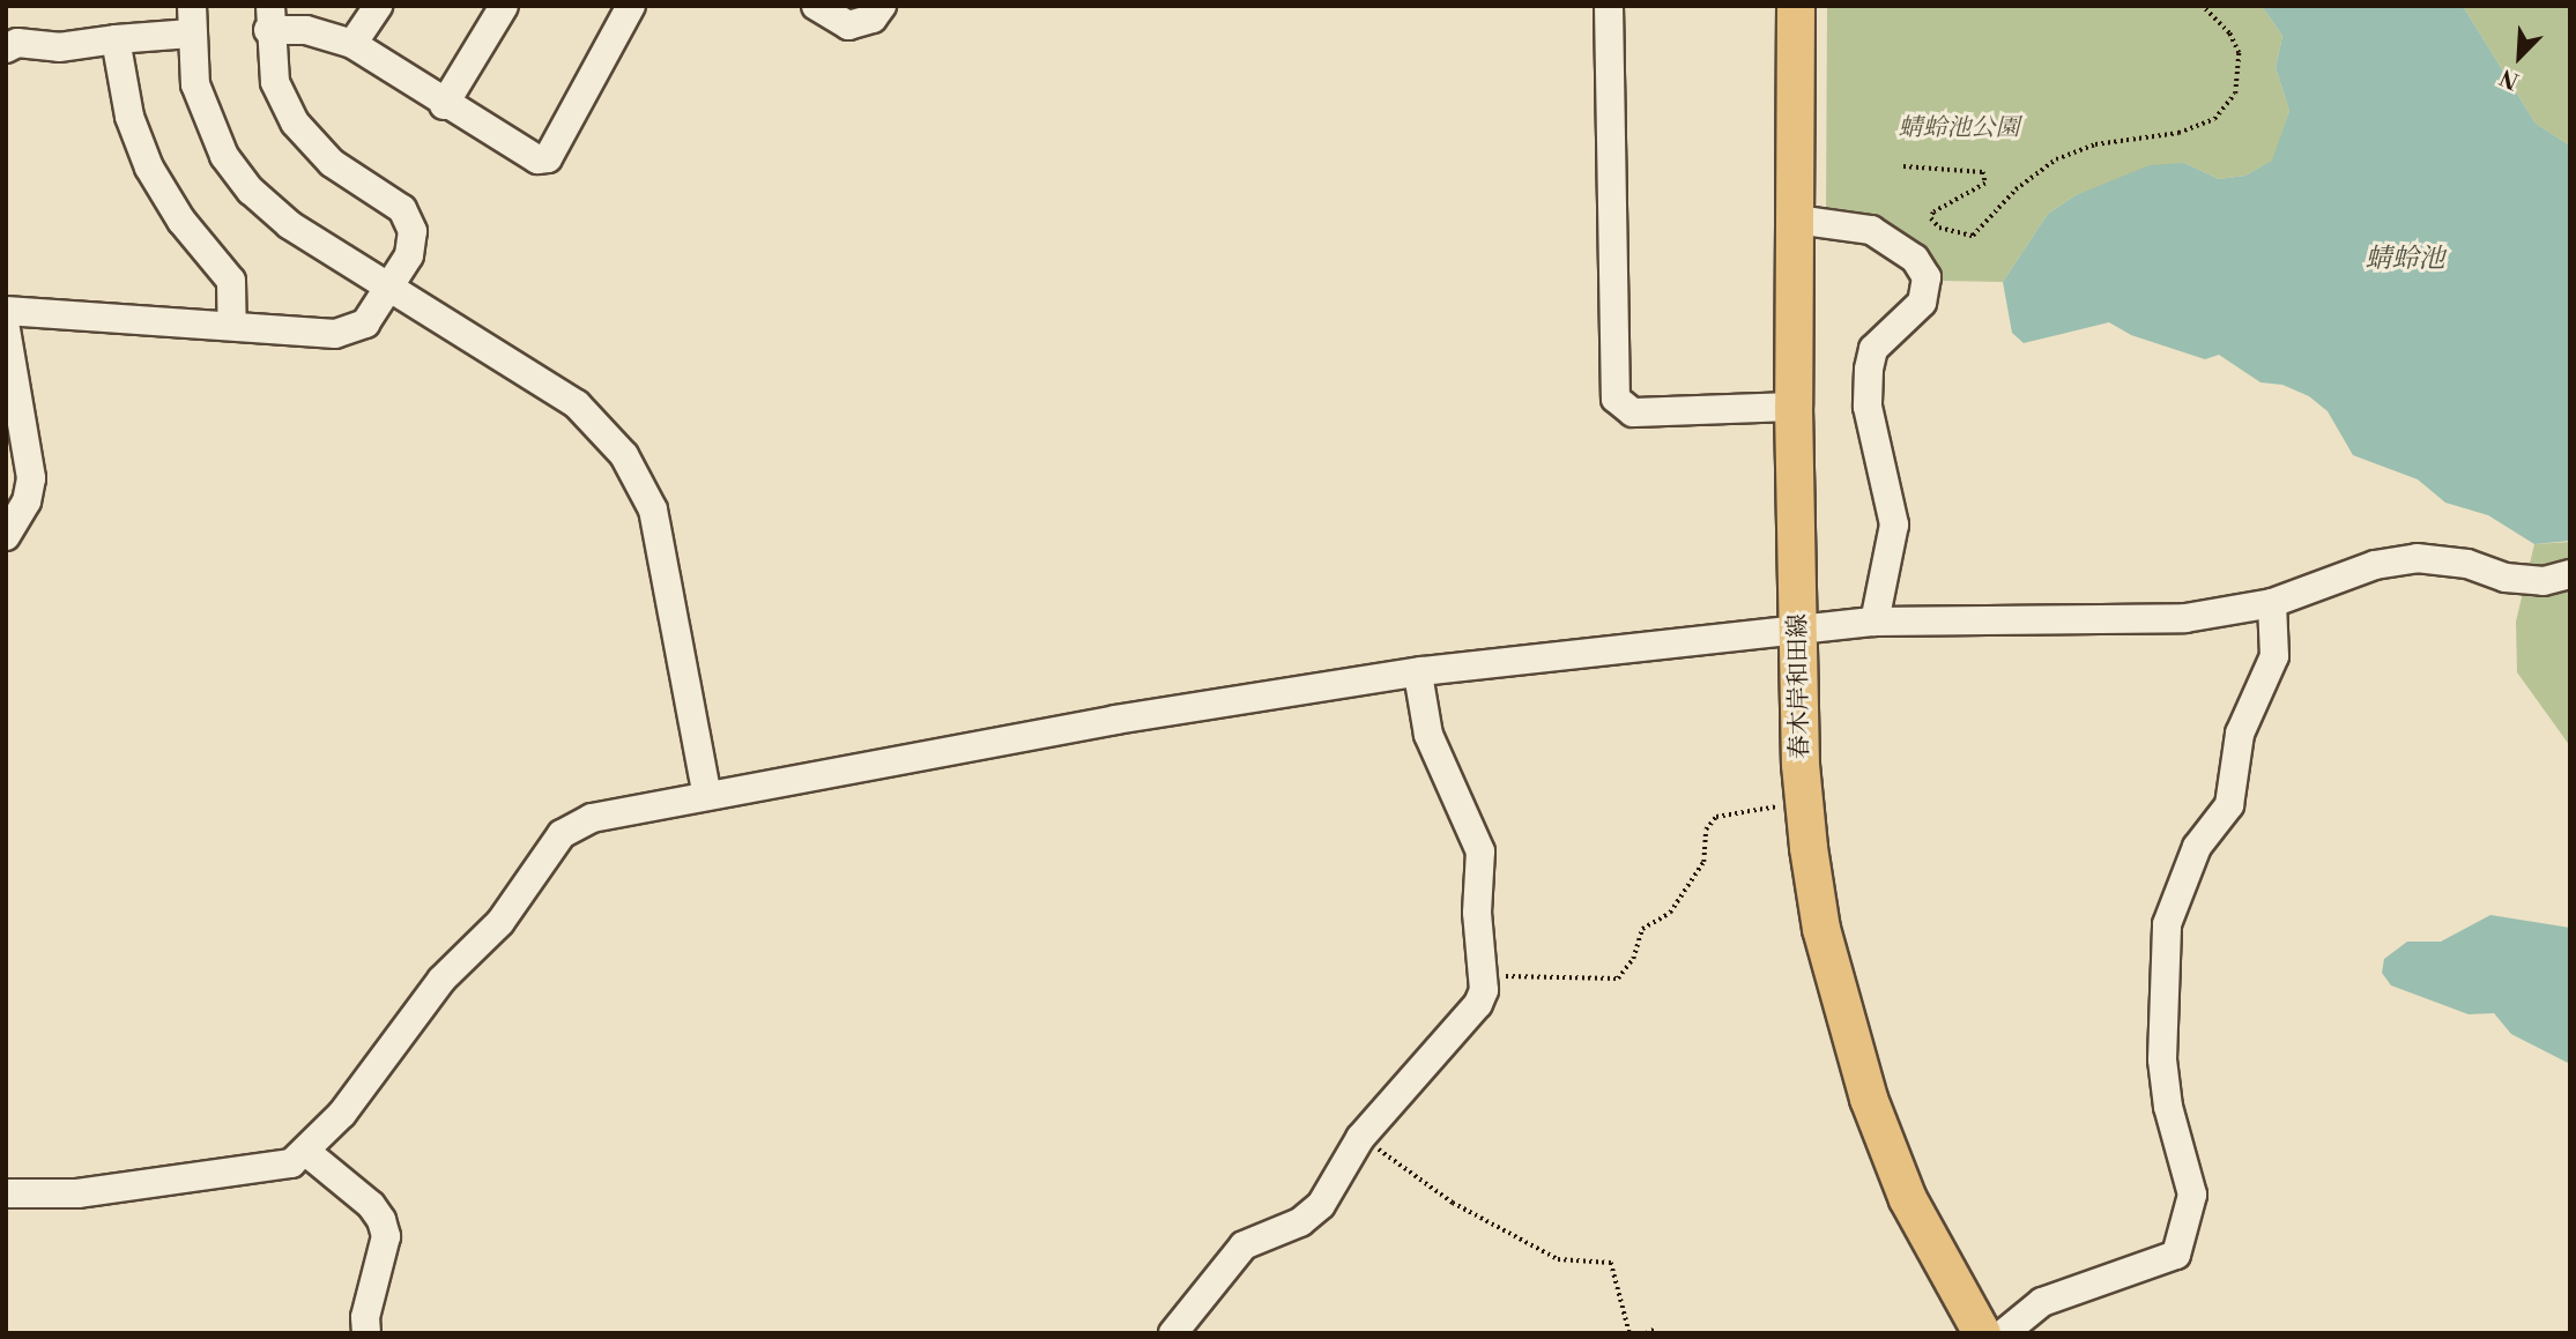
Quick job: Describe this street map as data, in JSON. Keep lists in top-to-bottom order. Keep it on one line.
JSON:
{"streets":{"main road":["春木岸和田線"]},"water":["蜻蛉池"],"parks":["蜻蛉池公園"],"north":"bottom left"}
